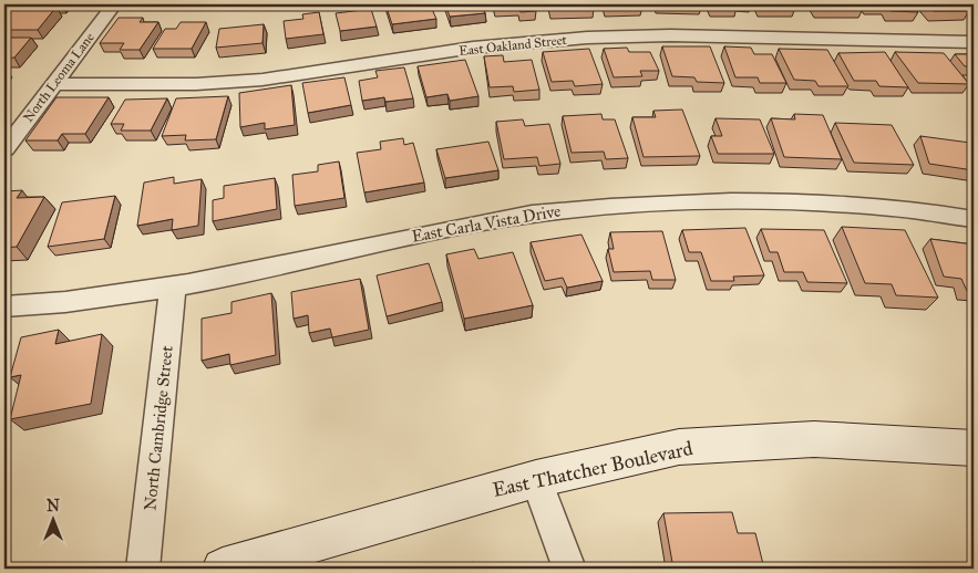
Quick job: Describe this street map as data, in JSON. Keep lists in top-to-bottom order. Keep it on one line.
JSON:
{"streets":{"street":["East Oakland Street","North Leoma Lane","East Carla Vista Drive","North Cambridge Street","East Thatcher Boulevard"]},"crossings":[["East Oakland Street","North Leoma Lane"],["East Carla Vista Drive","North Cambridge Street"]],"north":"top"}
